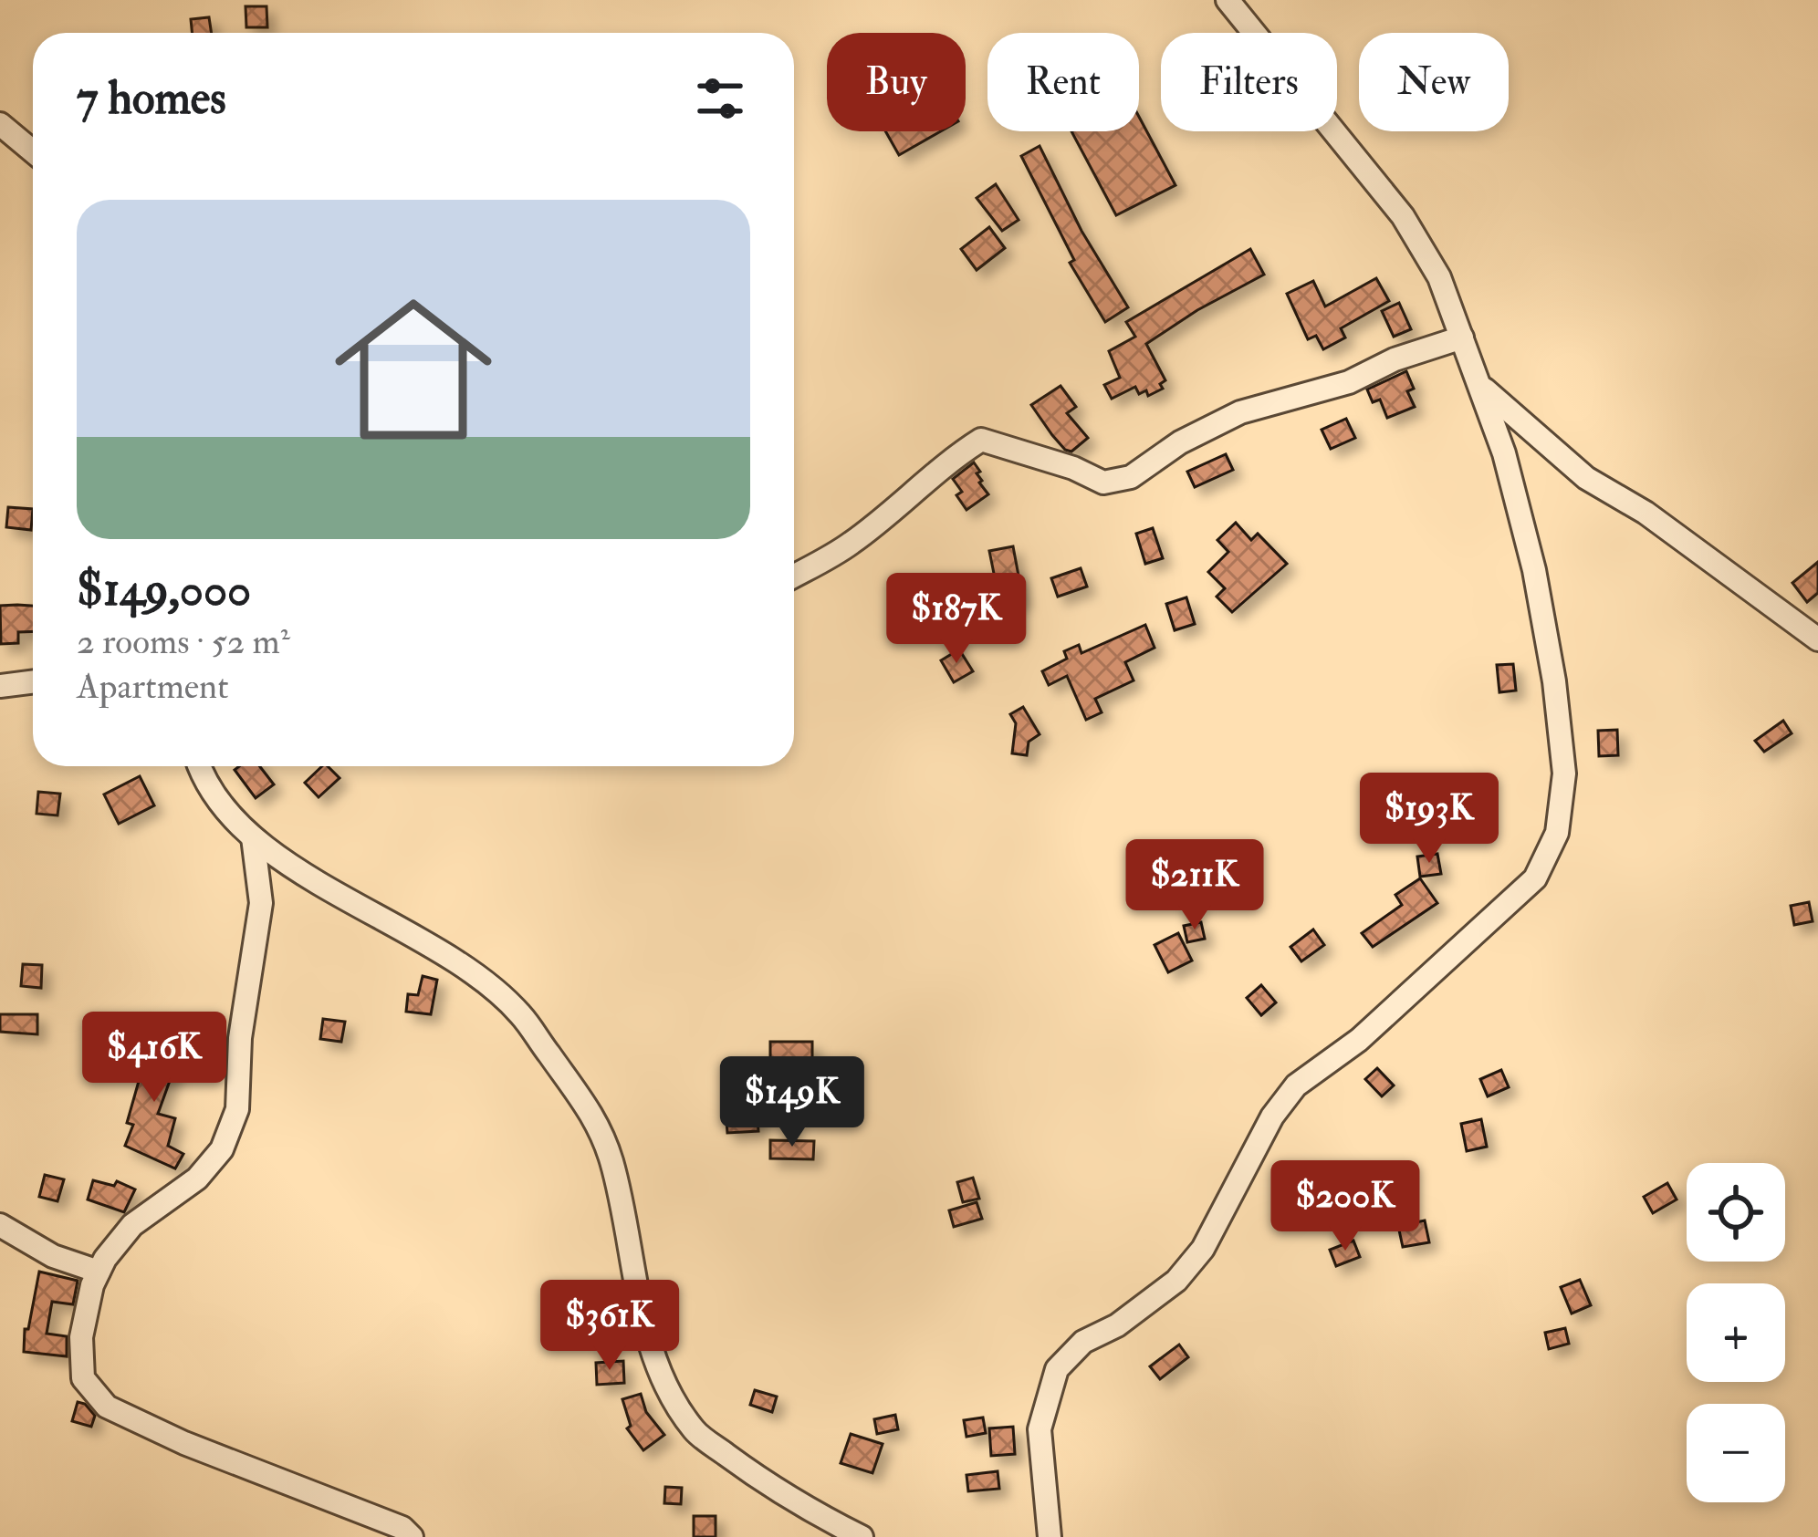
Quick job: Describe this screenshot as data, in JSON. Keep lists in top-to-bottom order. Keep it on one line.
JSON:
{"page":{"chip":["Buy","Rent","Filters","New"],"heading":"7 homes","list":[{"name":"$149,000","note":"2 rooms · 52 m² · Apartment"}],"price":["$187K","$193K","$211K","$416K","$149K","$200K","$361K"],"map_buttons":["+","−"]}}
